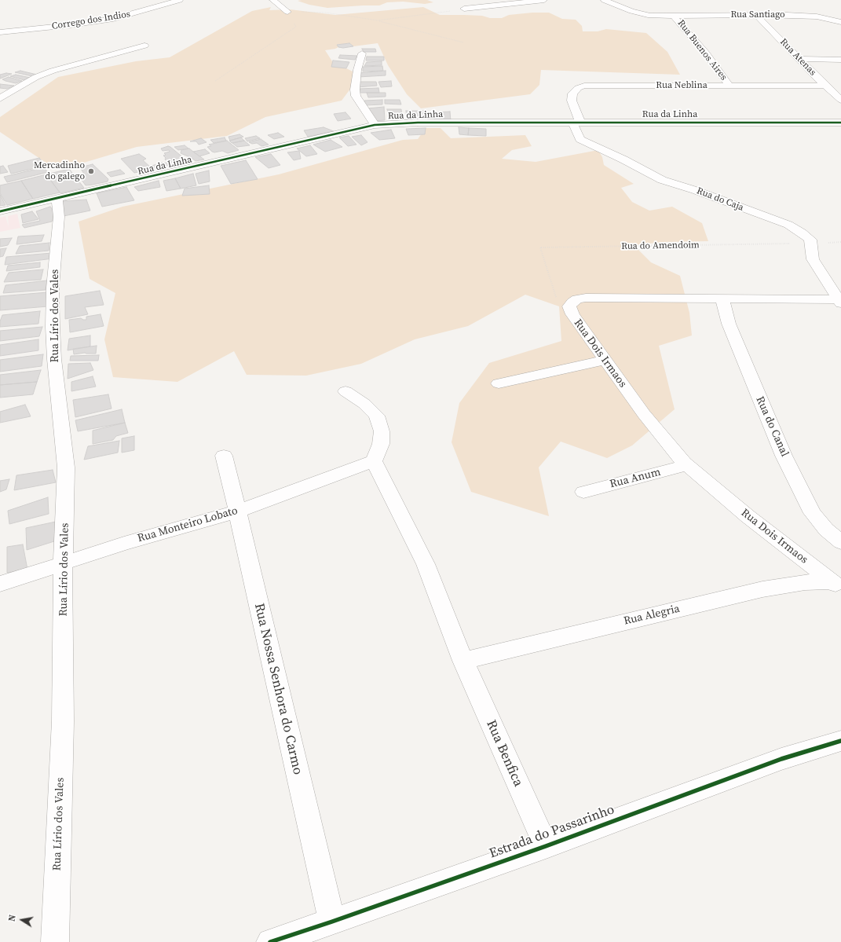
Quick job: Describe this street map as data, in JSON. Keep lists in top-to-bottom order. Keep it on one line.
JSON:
{"streets":{"street":["Rua Santiago","Corrego dos Indios","Rua Buenos Aires","Rua Atenas","Rua Neblina","Rua da Linha","Rua do Caja","Rua Lírio dos Vales","Rua Dois Irmaos","Rua do Canal","Rua Anum","Rua Monteiro Lobato","Rua Alegria","Rua Nossa Senhora do Carmo","Rua Benfica","Estrada do Passarinho"],"path":["Rua do Amendoim"]},"crossings":[["Rua Santiago","Rua Buenos Aires"],["Rua Santiago","Rua Atenas"],["Rua Buenos Aires","Rua Neblina"],["Rua Atenas","Rua Neblina"],["Rua Neblina","Rua da Linha"],["Rua Neblina","Rua do Caja"],["Rua da Linha","Rua do Caja"],["Rua da Linha","Rua Lírio dos Vales"],["Rua do Caja","Rua do Amendoim"],["Rua Lírio dos Vales","Rua Monteiro Lobato"],["Rua Dois Irmaos","Rua do Canal"],["Rua Dois Irmaos","Rua Anum"],["Rua Dois Irmaos","Rua Alegria"],["Rua Monteiro Lobato","Rua Nossa Senhora do Carmo"],["Rua Alegria","Rua Benfica"],["Rua Nossa Senhora do Carmo","Estrada do Passarinho"],["Rua Benfica","Estrada do Passarinho"]],"places":["Mercadinho do galego"],"north":"left"}
